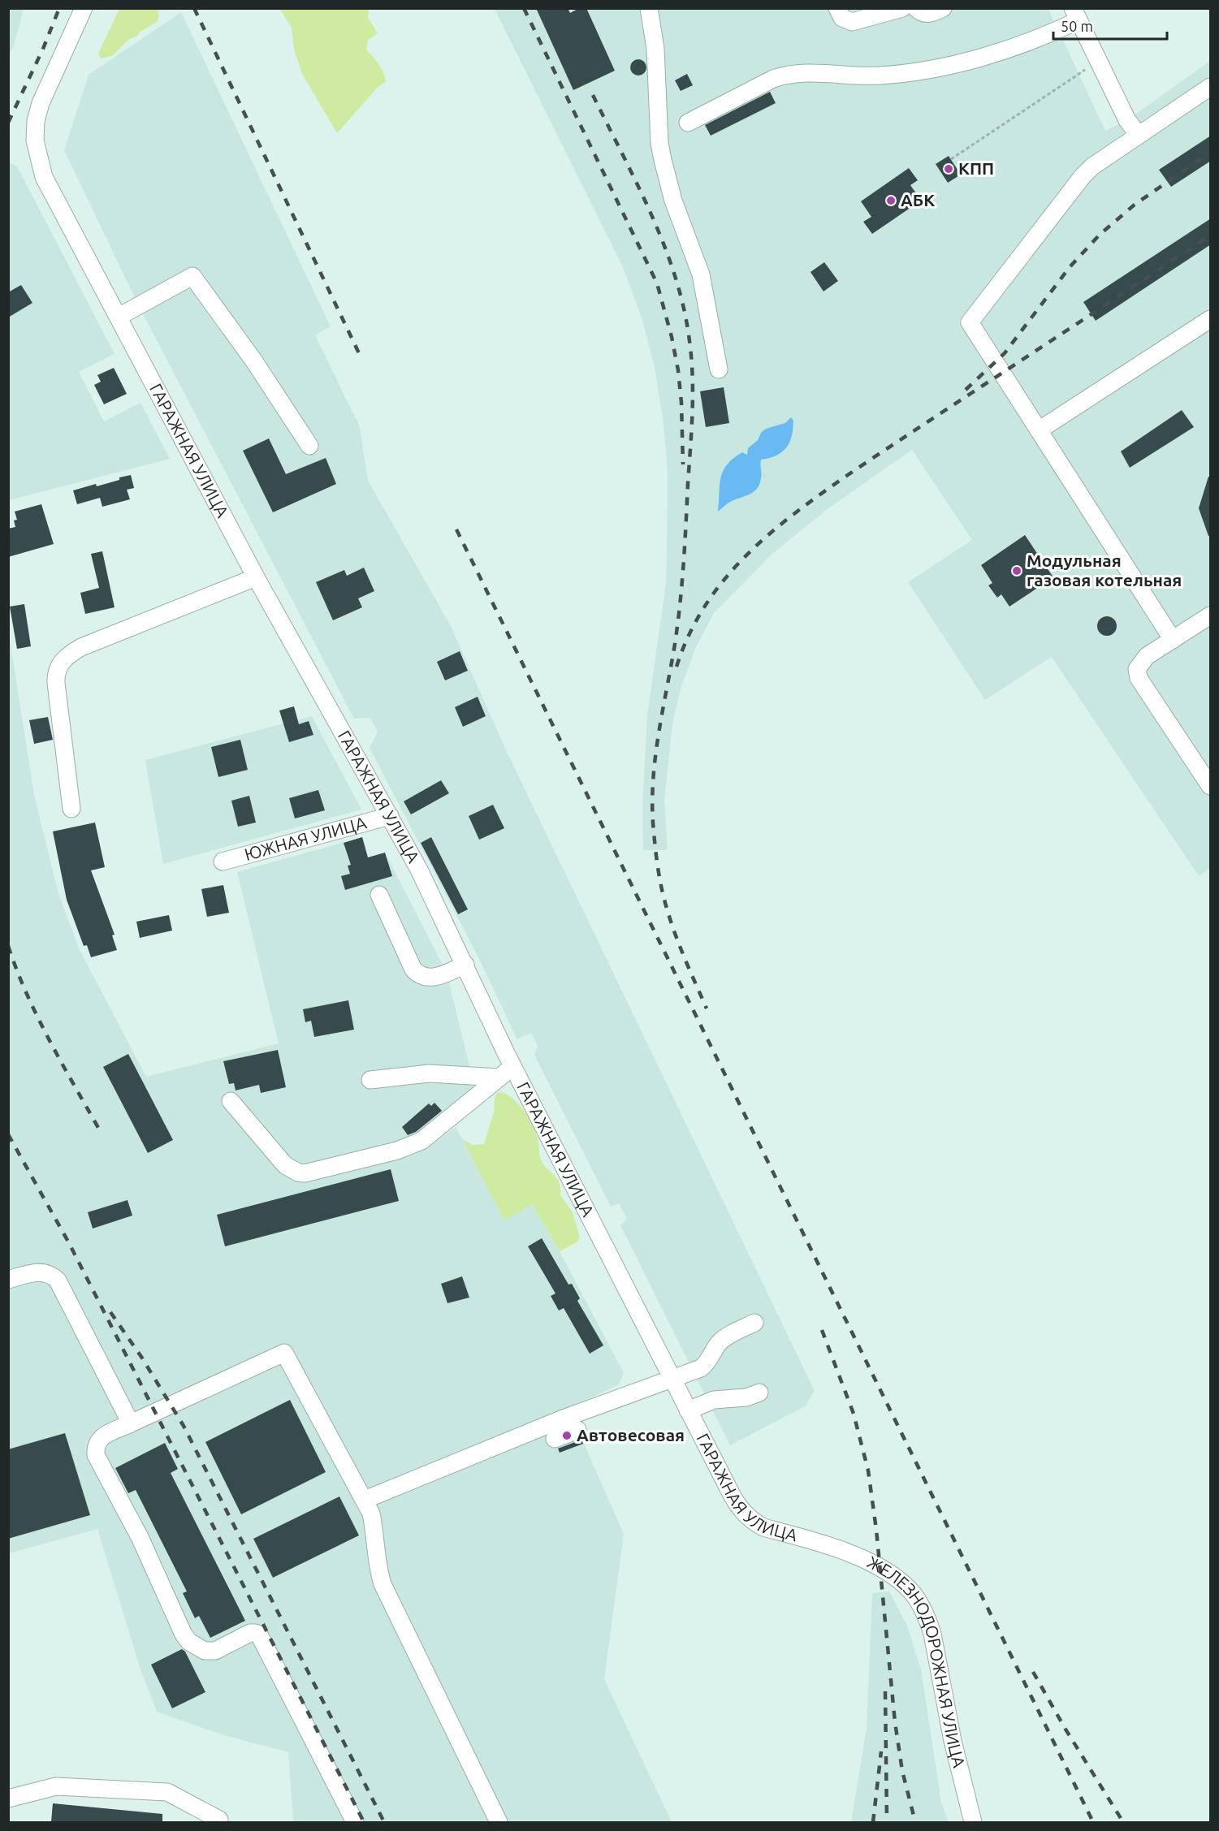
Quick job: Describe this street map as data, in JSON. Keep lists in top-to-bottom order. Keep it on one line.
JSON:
{"streets":{"street":["ГАРАЖНАЯ УЛИЦА","ЮЖНАЯ УЛИЦА","ЖЕЛЕЗНОДОРОЖНАЯ УЛИЦА"]},"crossings":[["ГАРАЖНАЯ УЛИЦА","ЮЖНАЯ УЛИЦА"],["ГАРАЖНАЯ УЛИЦА","ЖЕЛЕЗНОДОРОЖНАЯ УЛИЦА"]],"places":["КПП","АБК","Модульная газовая котельная","Автовесовая"],"scale_bar":"50 m"}
